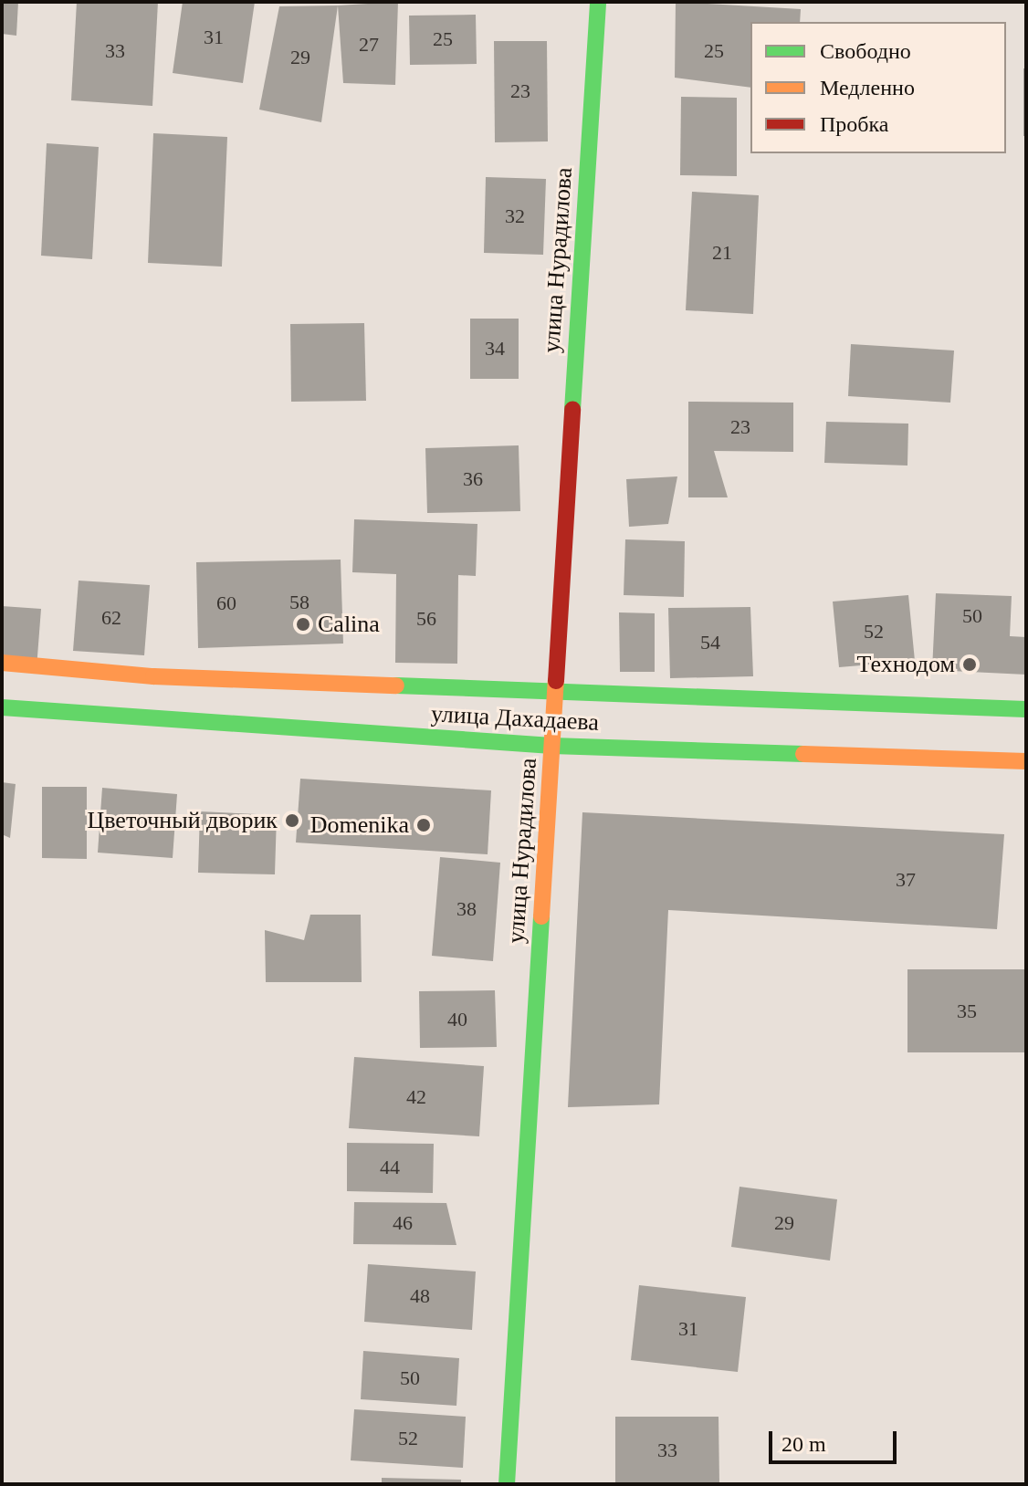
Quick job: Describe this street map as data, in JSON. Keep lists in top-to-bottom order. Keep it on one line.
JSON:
{"streets":{"main road":["улица Нурадилова","улица Дахадаева"]},"crossings":[["улица Нурадилова","улица Дахадаева"]],"places":["Calina","Технодом","Цветочный дворик","Domenika"],"house_numbers":["31","25","27","33","25","29","23","32","21","34","23","36","58","60","50","62","56","52","54","37","38","35","40","42","44","46","29","48","31","50","52","33"],"legend":["Свободно","Медленно","Пробка"],"scale_bar":"20 m"}
